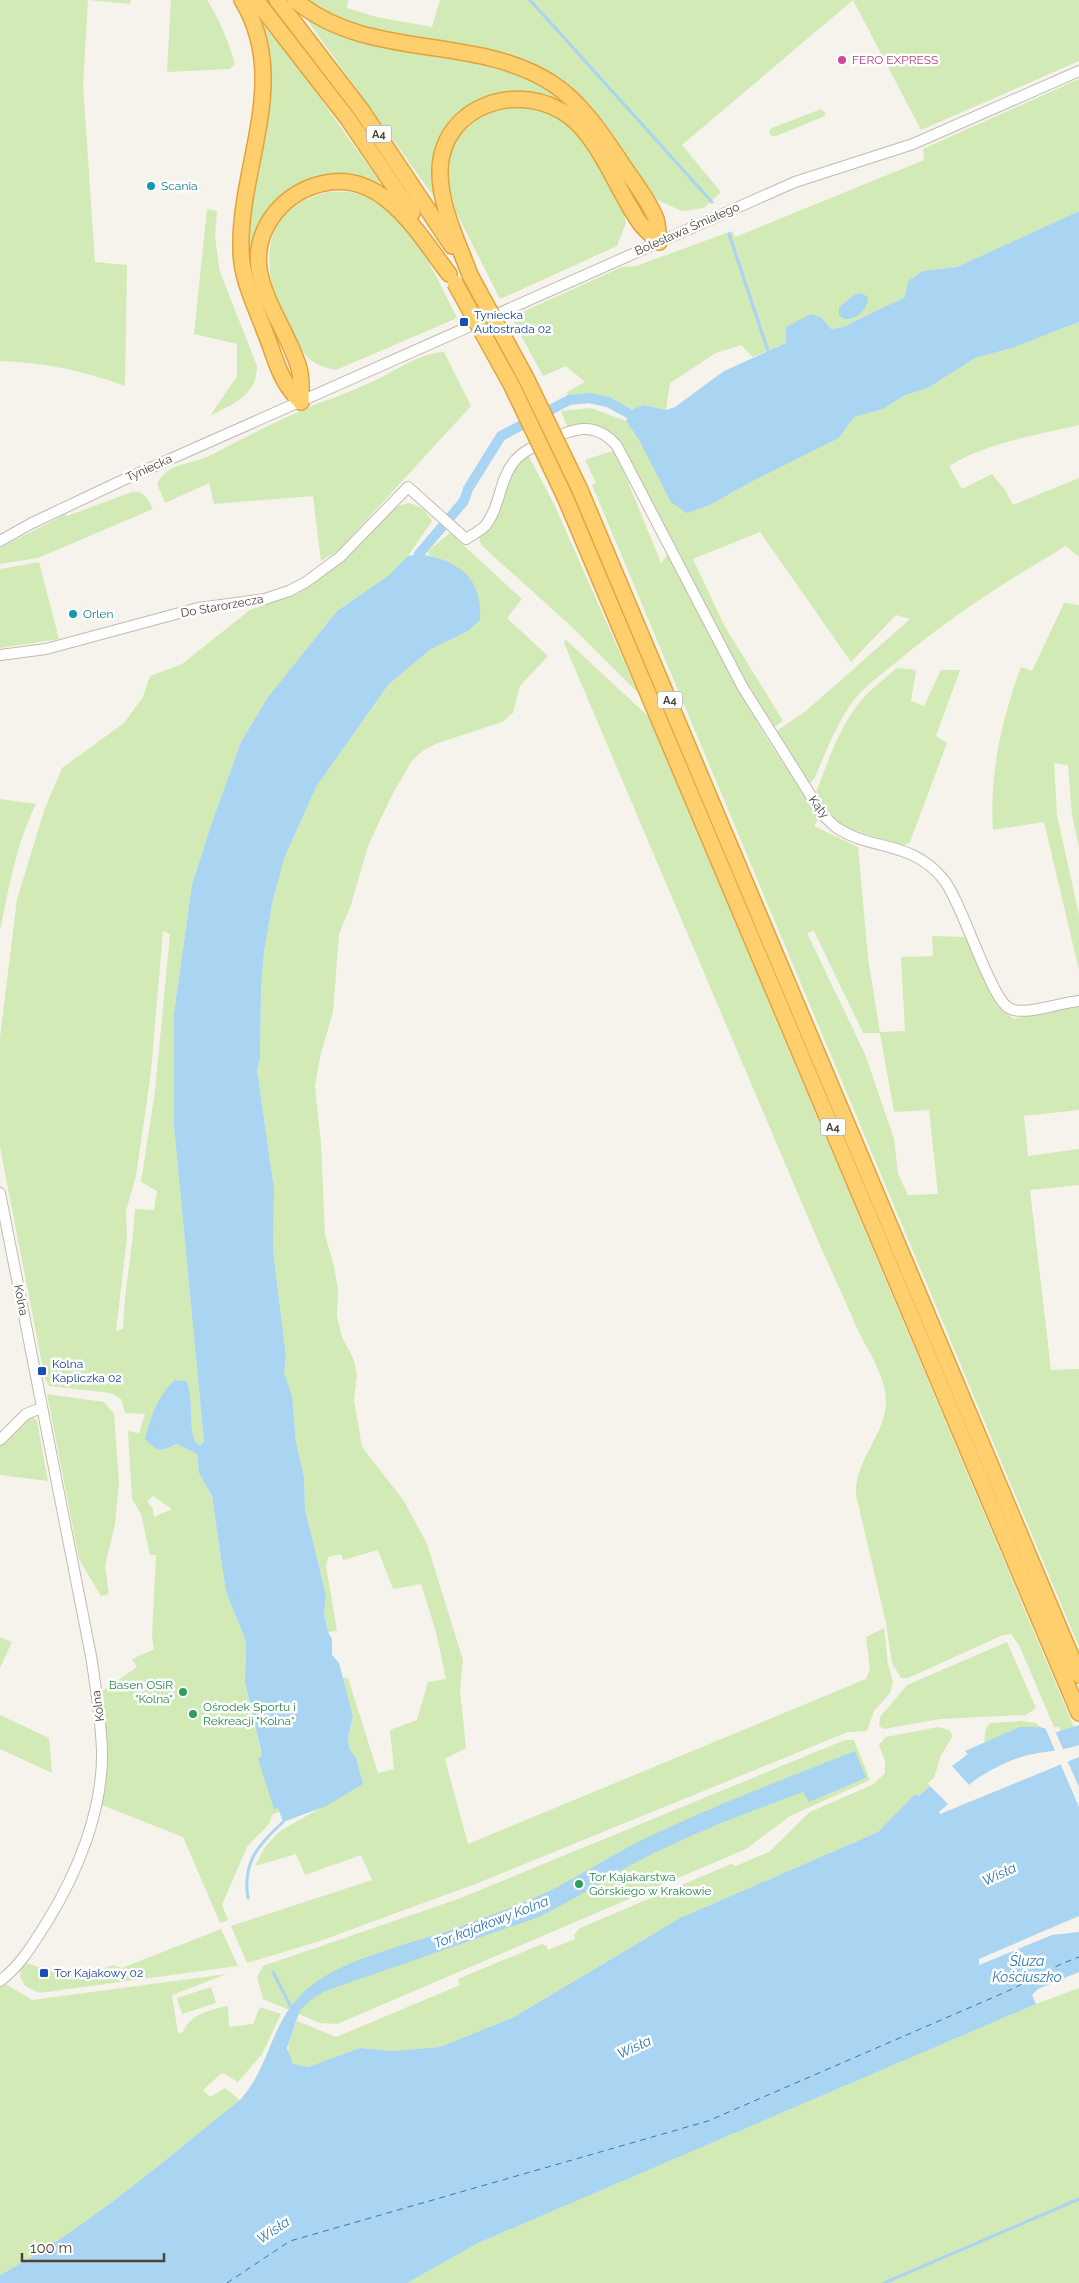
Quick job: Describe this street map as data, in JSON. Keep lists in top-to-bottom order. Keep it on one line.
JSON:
{"streets":{"highway":["A4"],"street":["Bolesława Śmiałego","Tyniecka","Do Starorzecza","Kąty","Kolna"]},"crossings":[["Bolesława Śmiałego","Tyniecka"],["Do Starorzecza","Kąty"]],"water":["Wisła","Tor kajakowy Kolna","Śluza Kościuszko"],"places":{"other":["FERO EXPRESS","Scania","Orlen","Basen OSiR \"Kolna\"","Ośrodek Sportu i Rekreacji \"Kolna\"","Tor Kajakarstwa Górskiego w Krakowie"],"transit":["Tyniecka Autostrada 02","Kolna Kapliczka 02","Tor Kajakowy 02"]},"scale_bar":"100 m"}
